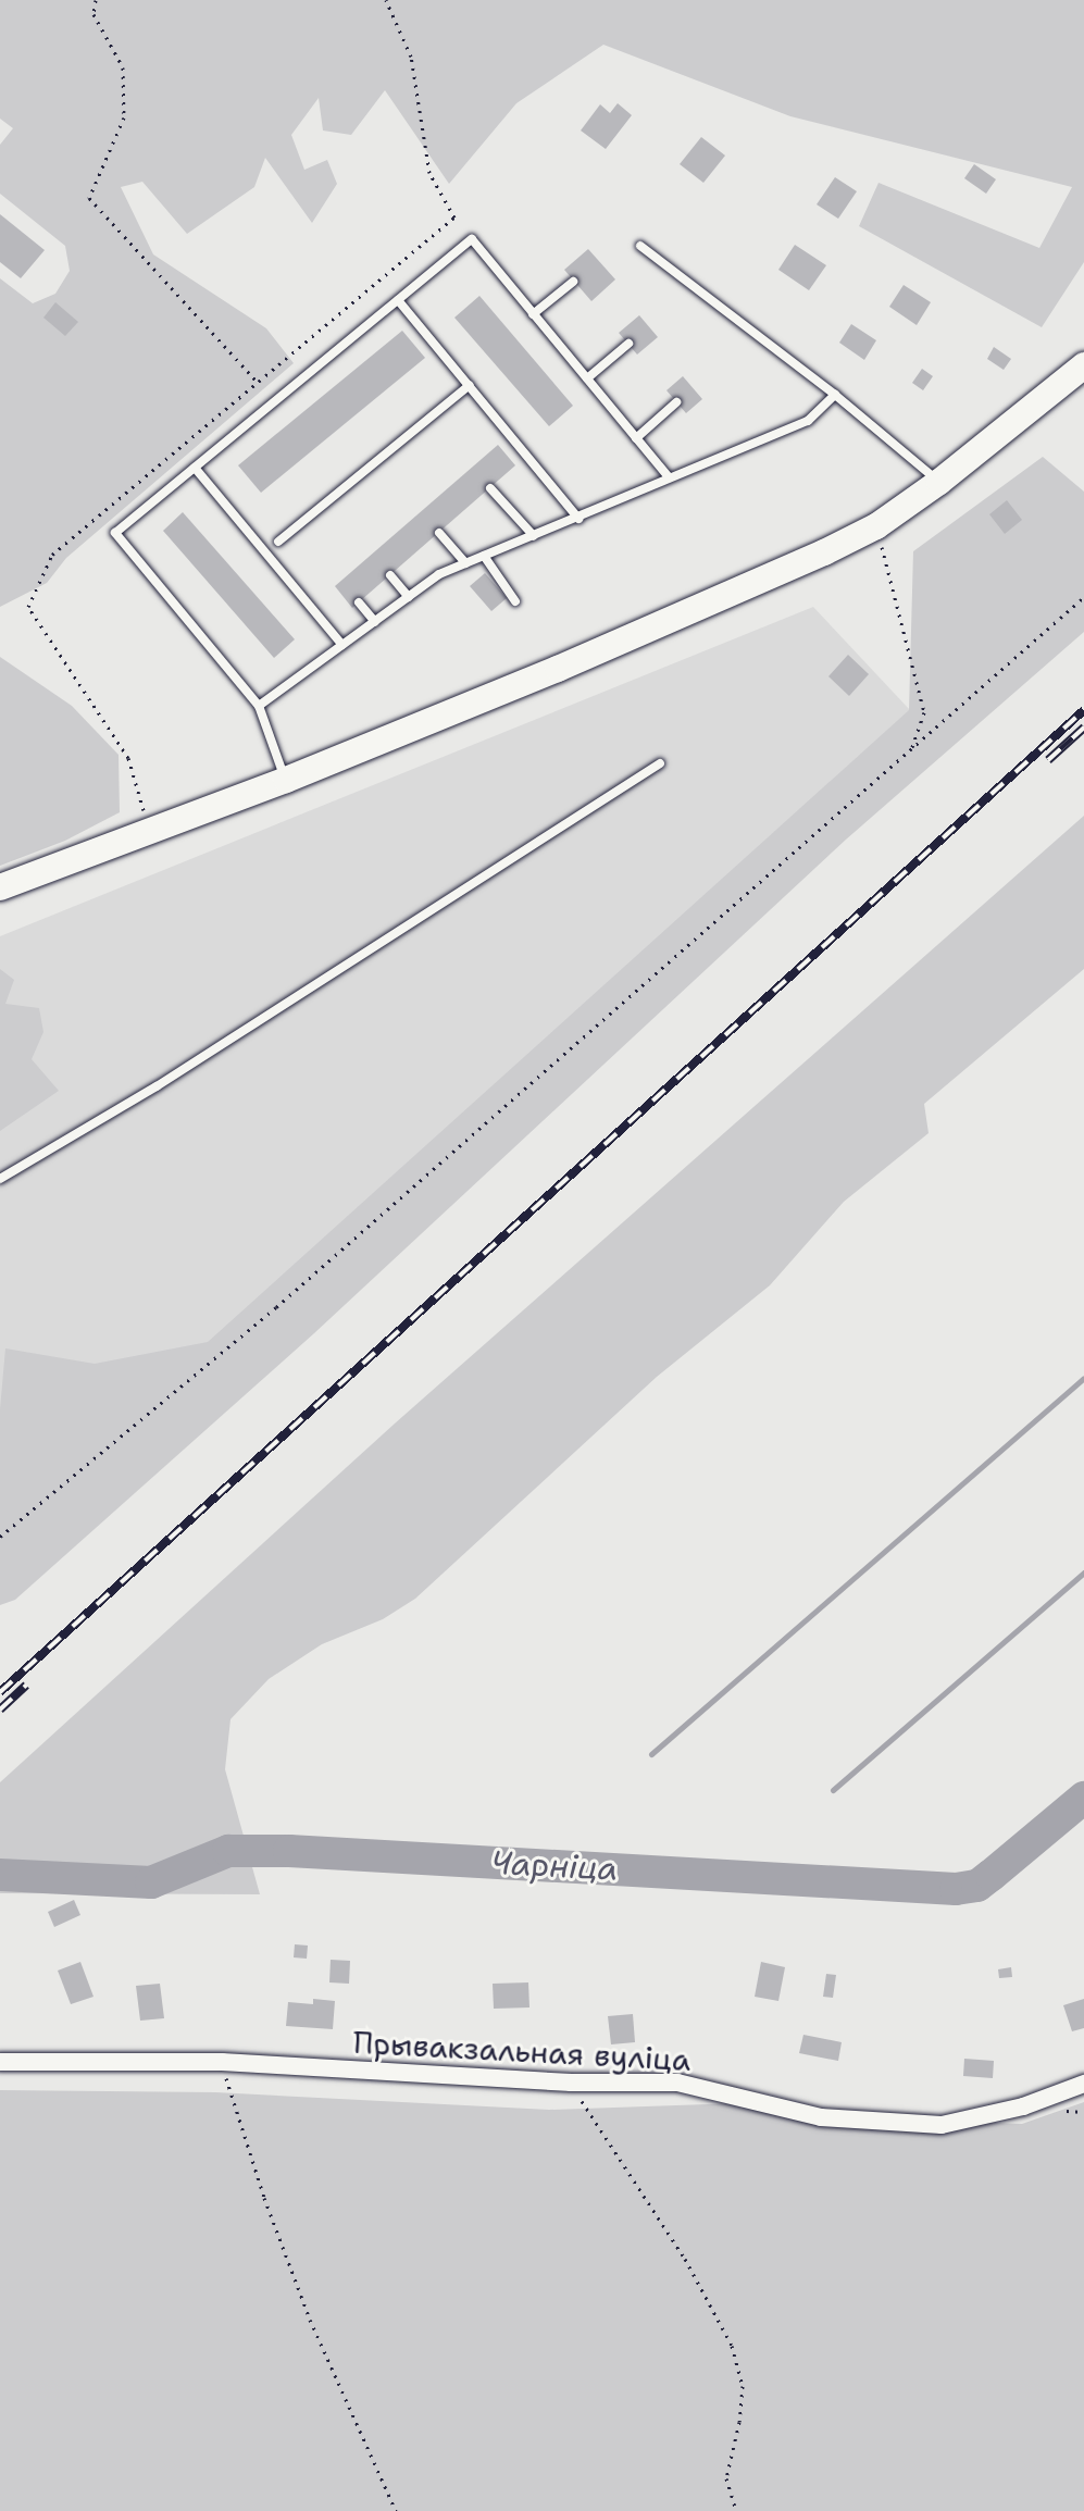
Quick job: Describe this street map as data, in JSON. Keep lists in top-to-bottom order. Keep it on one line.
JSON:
{"streets":{"street":["Прывакзальная вуліца"]},"water":["Чарніца"]}
